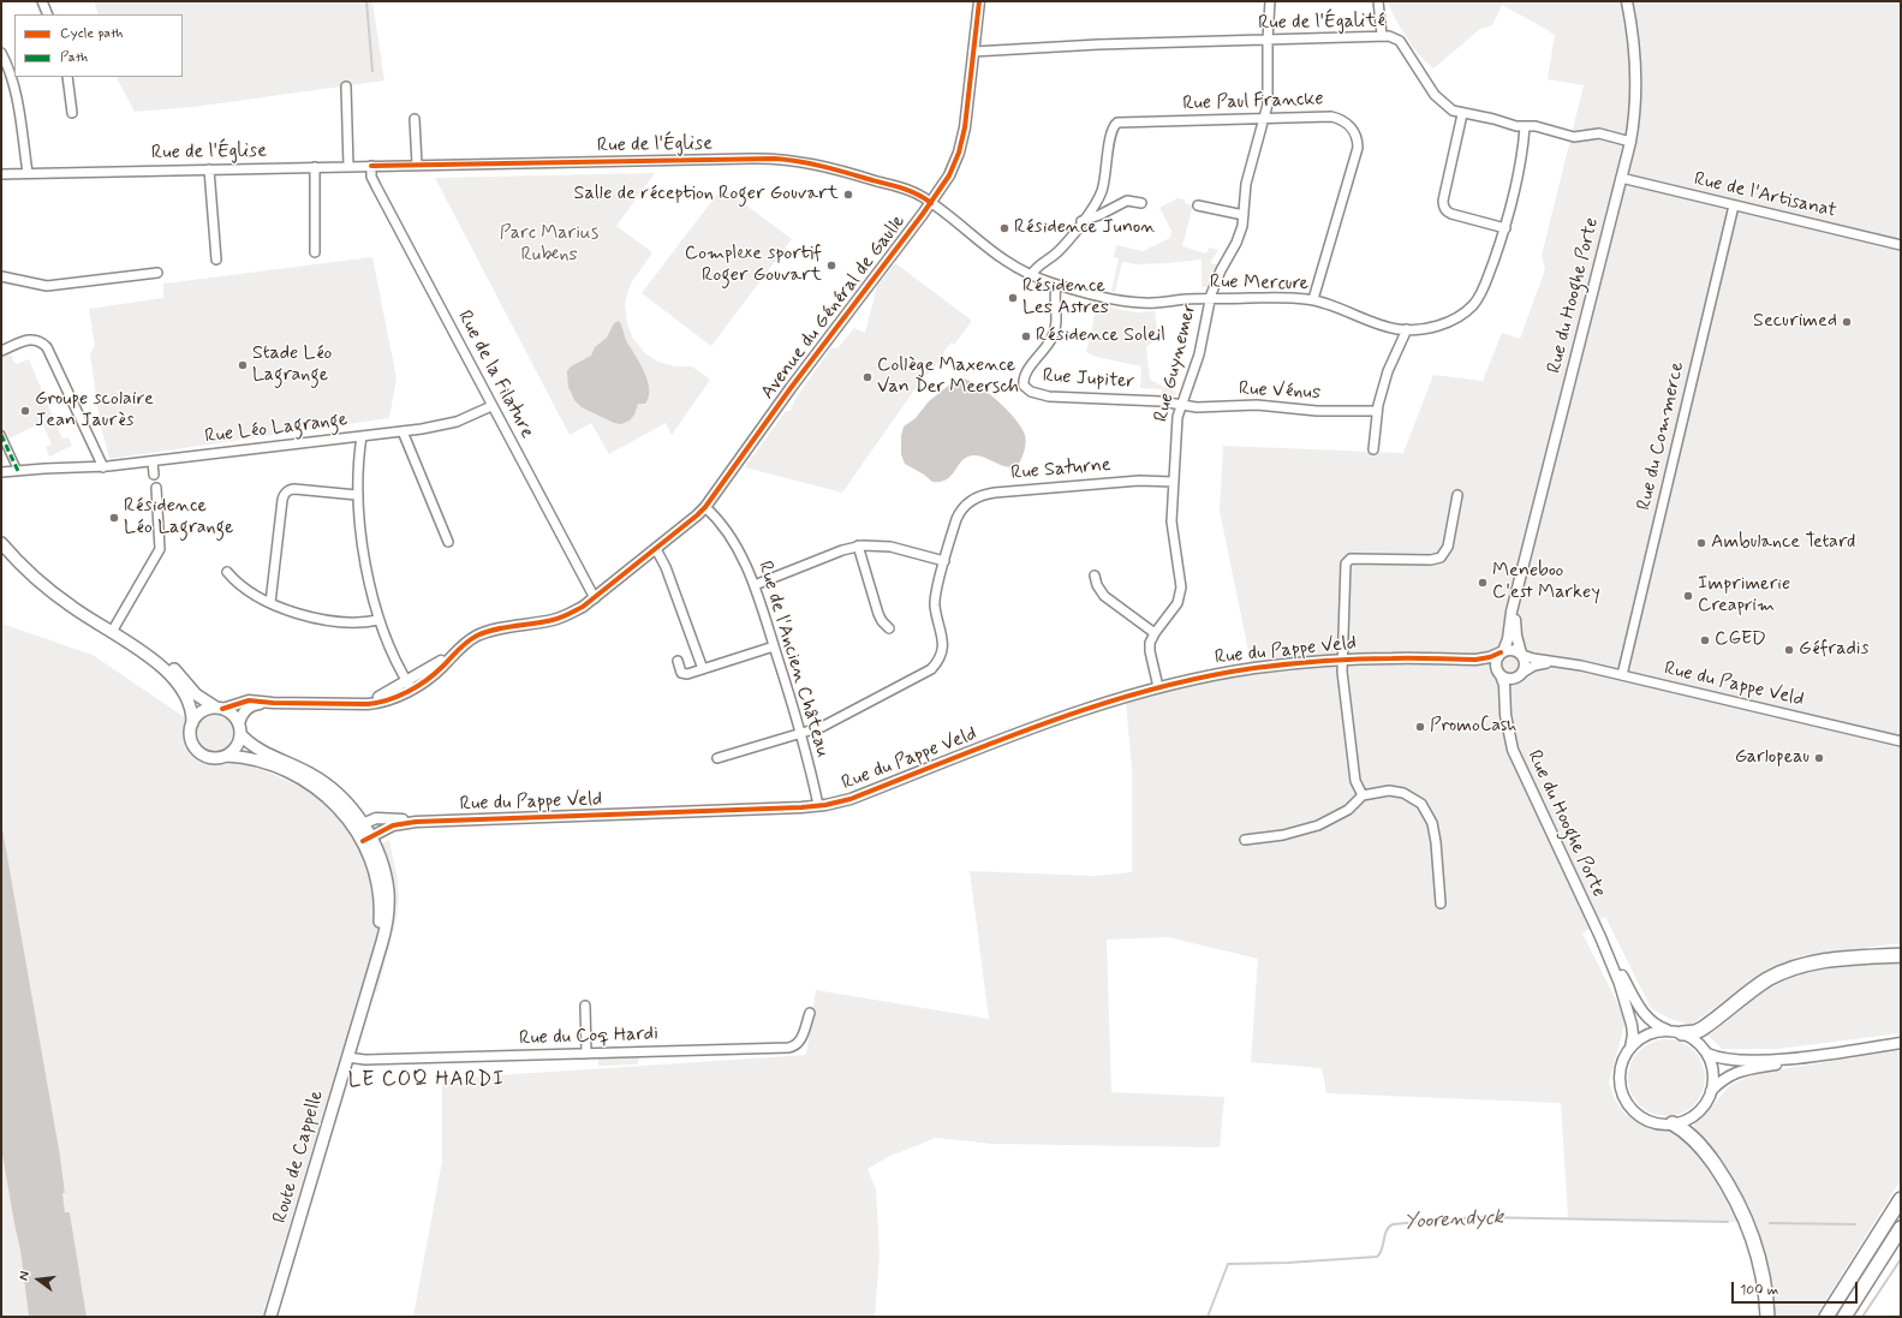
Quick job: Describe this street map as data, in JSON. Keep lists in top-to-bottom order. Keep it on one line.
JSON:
{"streets":{"main road":["Route de Cappelle"],"street":["Rue de l'Égalité","Rue Paul Francke","Rue de l'Église","Rue de l'Artisanat","Rue Mercure","Rue du Hooghe Porte","Avenue du Général de Gaulle","Rue Guynemer","Rue de la Filature","Rue Jupiter","Rue Vénus","Rue Léo Lagrange","Rue du Commerce","Rue Saturne","Rue du Pappe Veld","Rue de l'Ancien Château","Rue du Coq Hardi"]},"crossings":[["Rue de l'Égalité","Rue Mercure"],["Rue de l'Égalité","Rue du Hooghe Porte"],["Rue de l'Égalité","Avenue du Général de Gaulle"],["Rue de l'Égalité","Rue Guynemer"],["Rue Paul Francke","Rue Mercure"],["Rue Paul Francke","Rue Guynemer"],["Rue de l'Église","Rue Mercure"],["Rue de l'Église","Avenue du Général de Gaulle"],["Rue de l'Église","Rue de la Filature"],["Rue de l'Artisanat","Rue du Hooghe Porte"],["Rue de l'Artisanat","Rue du Commerce"],["Rue Mercure","Avenue du Général de Gaulle"],["Rue Mercure","Rue Guynemer"],["Rue Mercure","Rue Jupiter"],["Rue du Hooghe Porte","Rue du Pappe Veld"],["Avenue du Général de Gaulle","Rue de la Filature"],["Avenue du Général de Gaulle","Rue de l'Ancien Château"],["Rue Guynemer","Rue Jupiter"],["Rue Guynemer","Rue Vénus"],["Rue Guynemer","Rue Saturne"],["Rue Guynemer","Rue du Pappe Veld"],["Rue de la Filature","Rue Léo Lagrange"],["Rue Jupiter","Rue Vénus"],["Rue du Commerce","Rue du Pappe Veld"],["Rue du Pappe Veld","Rue de l'Ancien Château"],["Rue du Pappe Veld","Route de Cappelle"],["Rue du Coq Hardi","Route de Cappelle"]],"districts":["LE COQ HARDI"],"water":["Yoorendyck"],"parks":["Parc Marius Rubens"],"places":["Salle de réception Roger Gouvart","Résidence Junon","Complexe sportif Roger Gouvart","Résidence Les Astres","Securimed","Résidence Soleil","Stade Léo Lagrange","Collège Maxence Van Der Meersch","Groupe scolaire Jean Jaurès","Résidence Léo Lagrange","Ambulance Tetard","Meneboo C'est Markey","Imprimerie Creaprim","CGED","Géfradis","PromoCash","Garlopeau"],"legend":["Cycle path","Path"],"scale_bar":"100 m","north":"left"}
